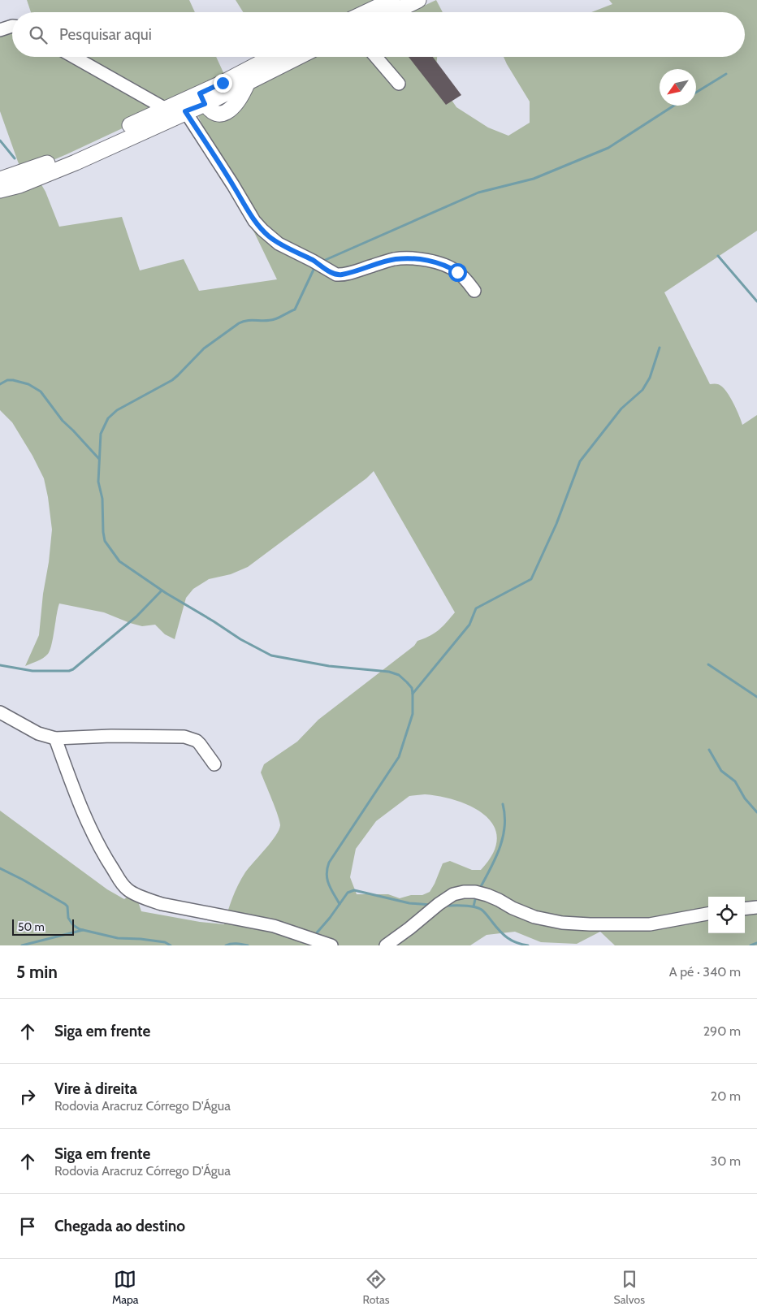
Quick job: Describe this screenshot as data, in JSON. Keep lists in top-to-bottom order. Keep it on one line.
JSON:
{"scale_bar":"50 m","north":"bottom left","page":{"search":"Pesquisar aqui","scale":"50 m","heading":["5 min","A pé · 340 m"],"list":[["Siga em frente","290 m"],["Vire à direita","Rodovia Aracruz Córrego D'Água","20 m"],["Siga em frente","Rodovia Aracruz Córrego D'Água","30 m"],"Chegada ao destino"],"nav":["Mapa","Rotas","Salvos"]}}
